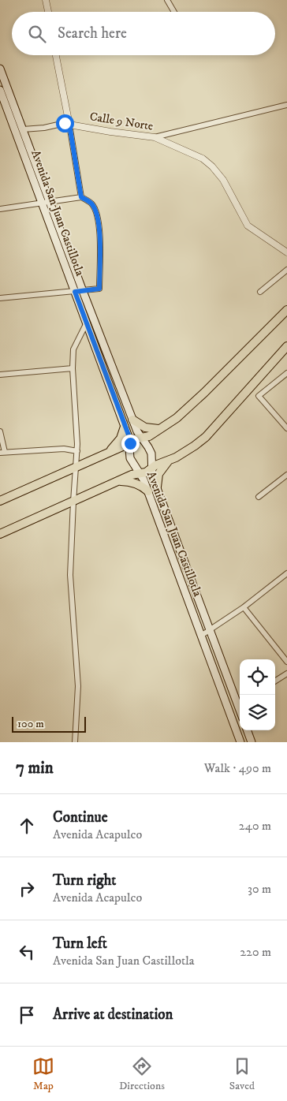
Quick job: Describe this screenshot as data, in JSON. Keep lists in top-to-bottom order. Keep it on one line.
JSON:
{"streets":{"main road":["Avenida San Juan Castillotla"],"street":["Calle 9 Norte"]},"scale_bar":"100 m","page":{"search":"Search here","scale":"100 m","heading":["7 min","Walk · 490 m"],"list":[["Continue","Avenida Acapulco","240 m"],["Turn right","Avenida Acapulco","30 m"],["Turn left","Avenida San Juan Castillotla","220 m"],"Arrive at destination"],"nav":["Map","Directions","Saved"]}}
